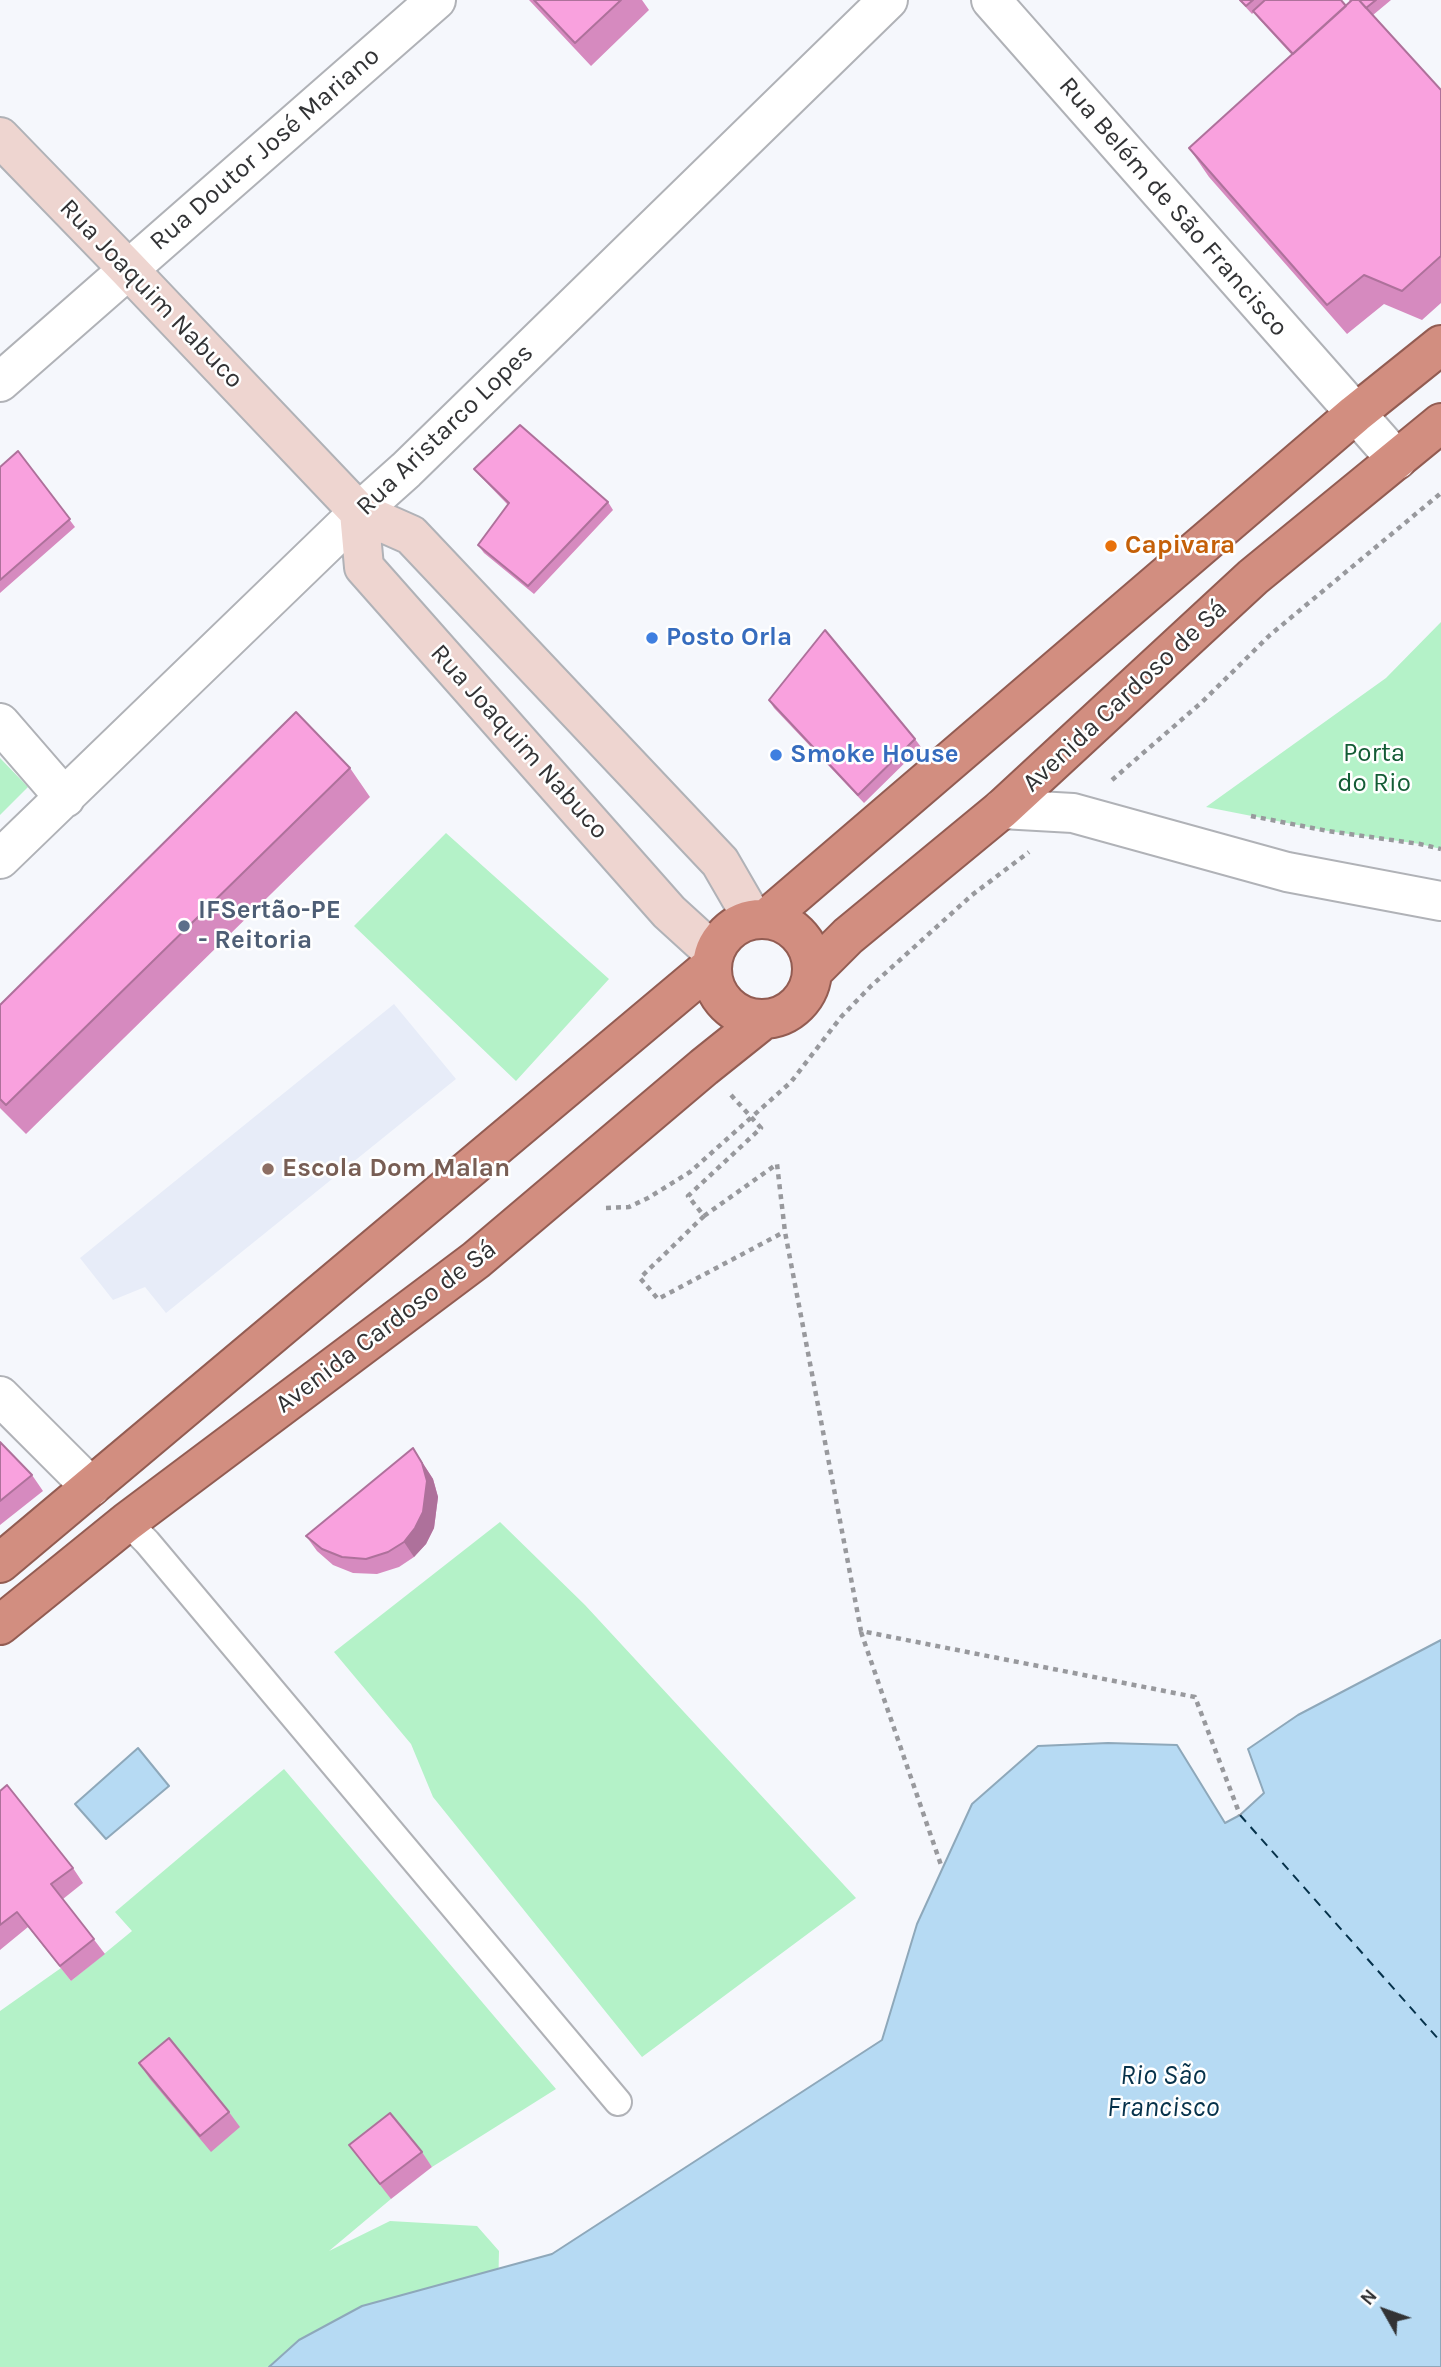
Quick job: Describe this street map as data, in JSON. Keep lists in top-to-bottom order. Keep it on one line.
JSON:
{"streets":{"highway":["Avenida Cardoso de Sá"],"main road":["Rua Joaquim Nabuco"],"street":["Rua Doutor José Mariano","Rua Belém de São Francisco","Rua Aristarco Lopes"]},"crossings":[["Rua Doutor José Mariano","Rua Joaquim Nabuco"],["Rua Belém de São Francisco","Avenida Cardoso de Sá"],["Rua Joaquim Nabuco","Rua Aristarco Lopes"],["Rua Joaquim Nabuco","Avenida Cardoso de Sá"]],"water":["Rio São Francisco"],"parks":["Porta do Rio"],"places":["Capivara","Posto Orla","Smoke House","IFSertão-PE - Reitoria","Escola Dom Malan"],"north":"top left"}
